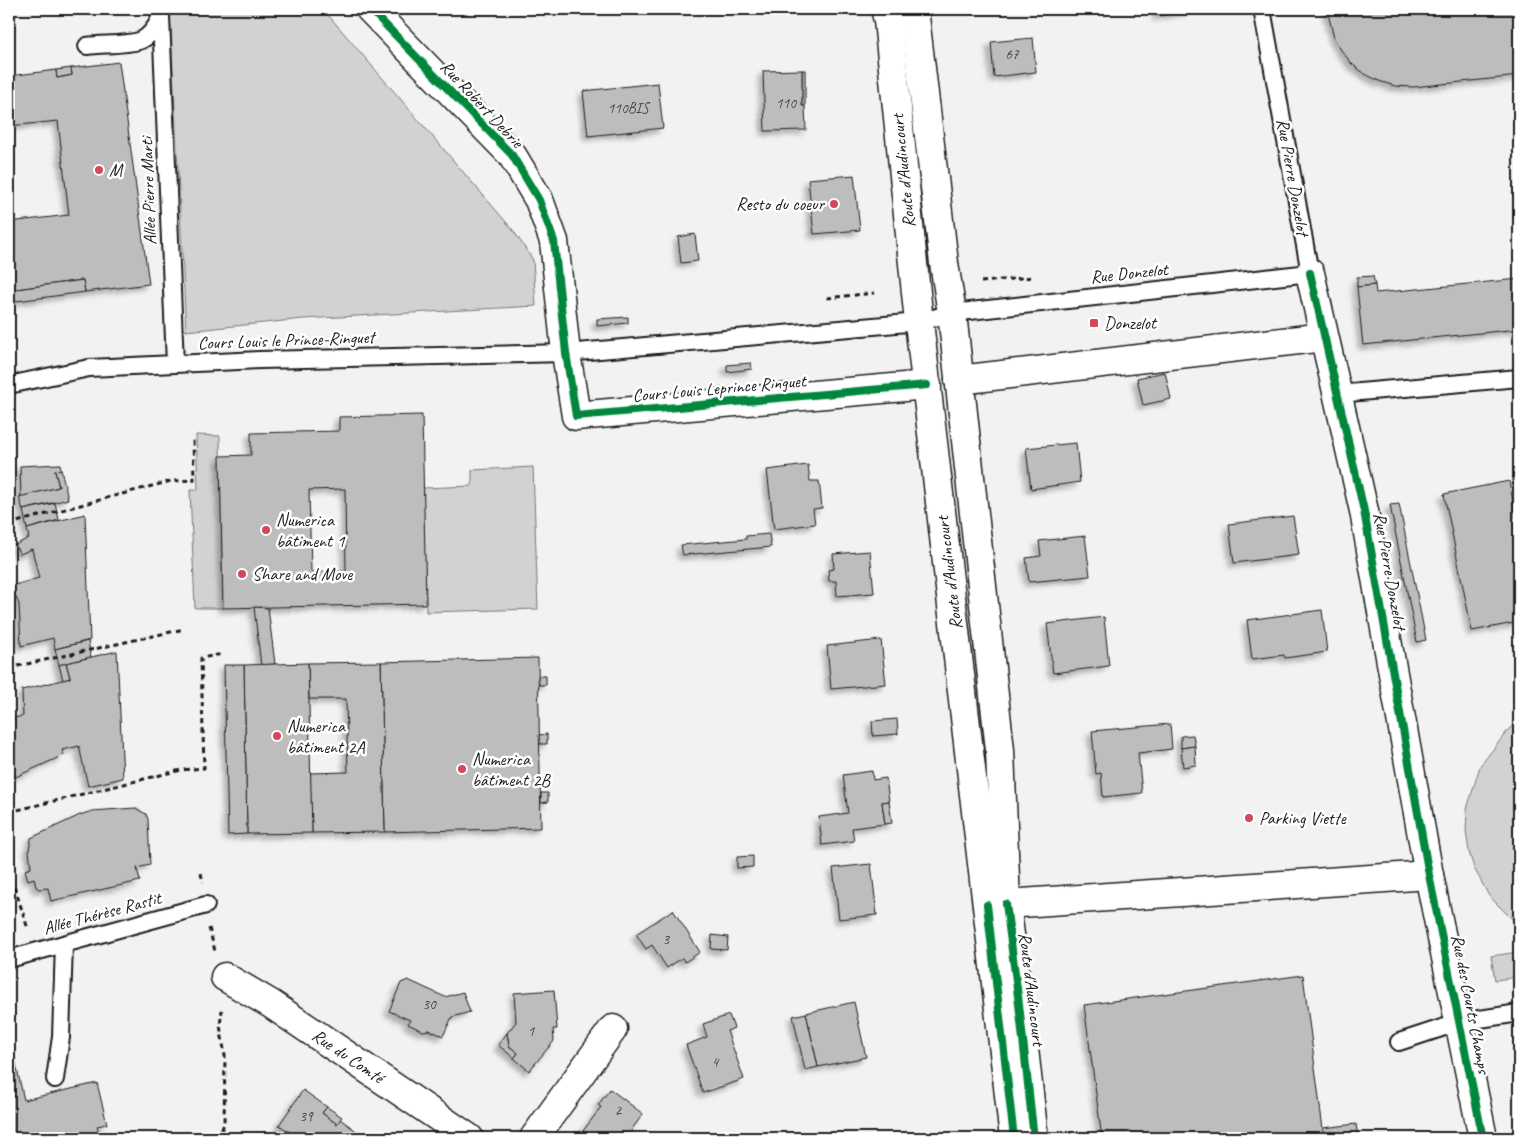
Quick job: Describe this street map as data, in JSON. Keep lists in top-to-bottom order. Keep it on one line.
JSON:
{"streets":{"street":["Rue Robert Debrie","Route d'Audincourt","Rue Pierre Donzelot","Cours Louis Leprince Ringuet","Rue des Courts Champs","Rue du Comté"],"lane":["Allée Pierre Marti","Rue Donzelot","Cours Louis le Prince-Ringuet","Allée Thérèse Rastit"]},"crossings":[["Rue Robert Debrie","Cours Louis le Prince-Ringuet"],["Rue Robert Debrie","Cours Louis Leprince Ringuet"],["Route d'Audincourt","Rue Donzelot"],["Route d'Audincourt","Cours Louis Leprince Ringuet"],["Rue Pierre Donzelot","Rue Donzelot"],["Rue Pierre Donzelot","Rue des Courts Champs"],["Allée Pierre Marti","Cours Louis le Prince-Ringuet"],["Cours Louis le Prince-Ringuet","Cours Louis Leprince Ringuet"]],"places":{"other":["M","Resto du coeur","Numerica bâtiment 1","Share and Move","Numerica bâtiment 2A","Numerica bâtiment 2B","Parking Viette"],"transit":["Donzelot"]},"house_numbers":["67","110","110BIS","3","30","1","4","2","39"]}
